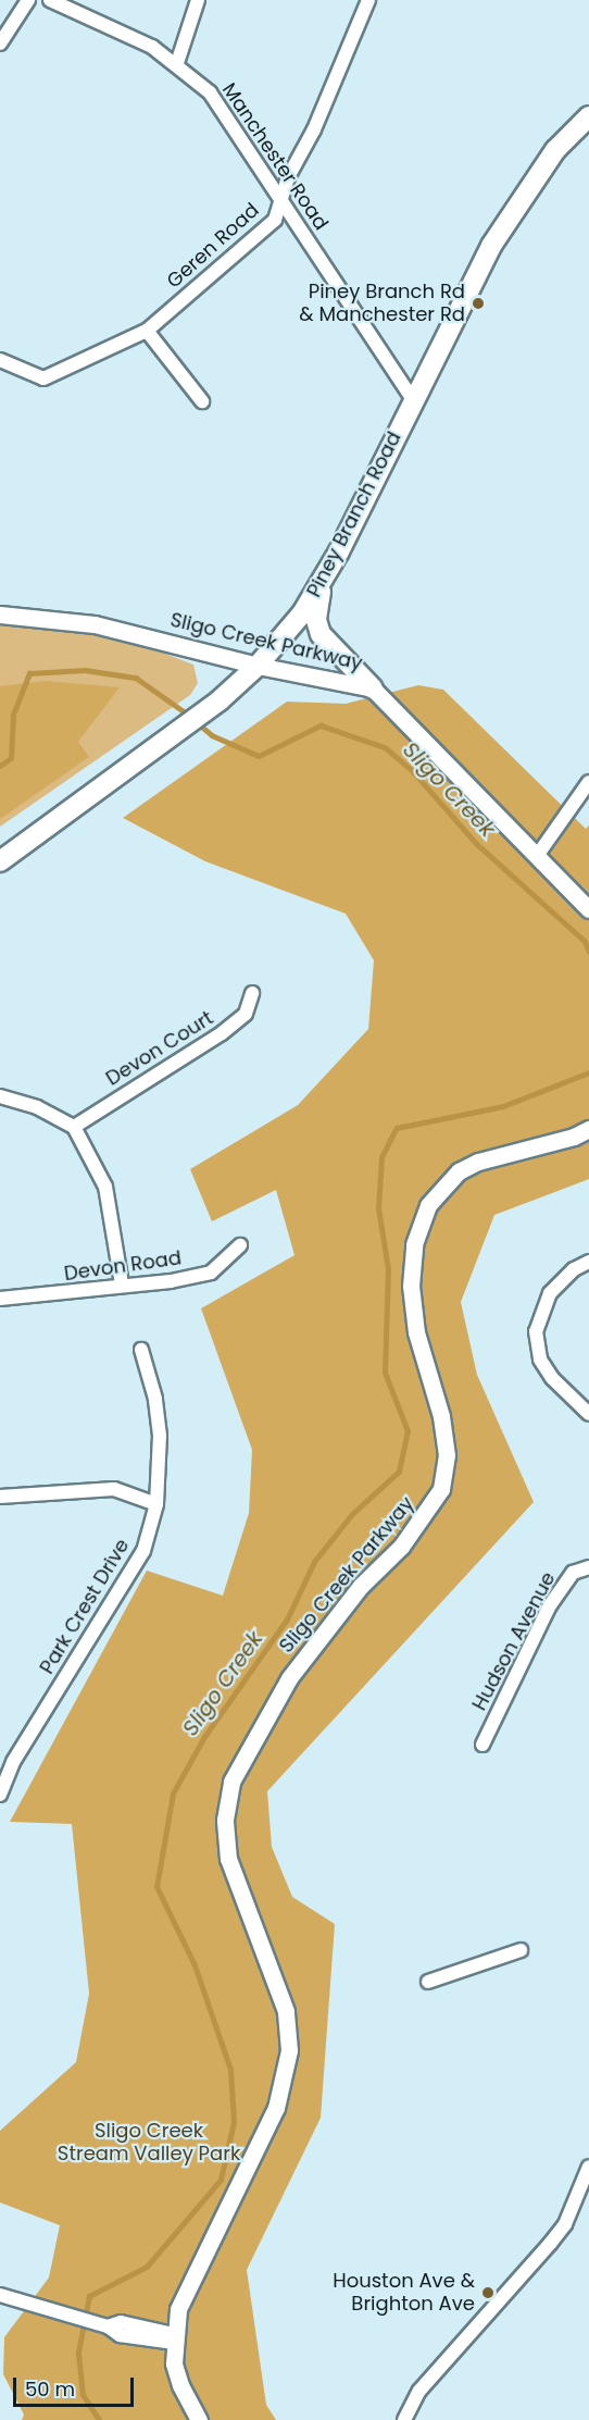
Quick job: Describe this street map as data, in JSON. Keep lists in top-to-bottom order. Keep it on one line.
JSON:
{"streets":{"main road":["Piney Branch Road"],"street":["Manchester Road","Geren Road","Sligo Creek Parkway","Devon Court","Devon Road","Park Crest Drive","Hudson Avenue"]},"crossings":[["Manchester Road","Geren Road"],["Manchester Road","Piney Branch Road"],["Piney Branch Road","Sligo Creek Parkway"]],"water":["Sligo Creek"],"parks":["Sligo Creek Stream Valley Park"],"places":["Piney Branch Rd & Manchester Rd","Houston Ave & Brighton Ave"],"scale_bar":"50 m"}
